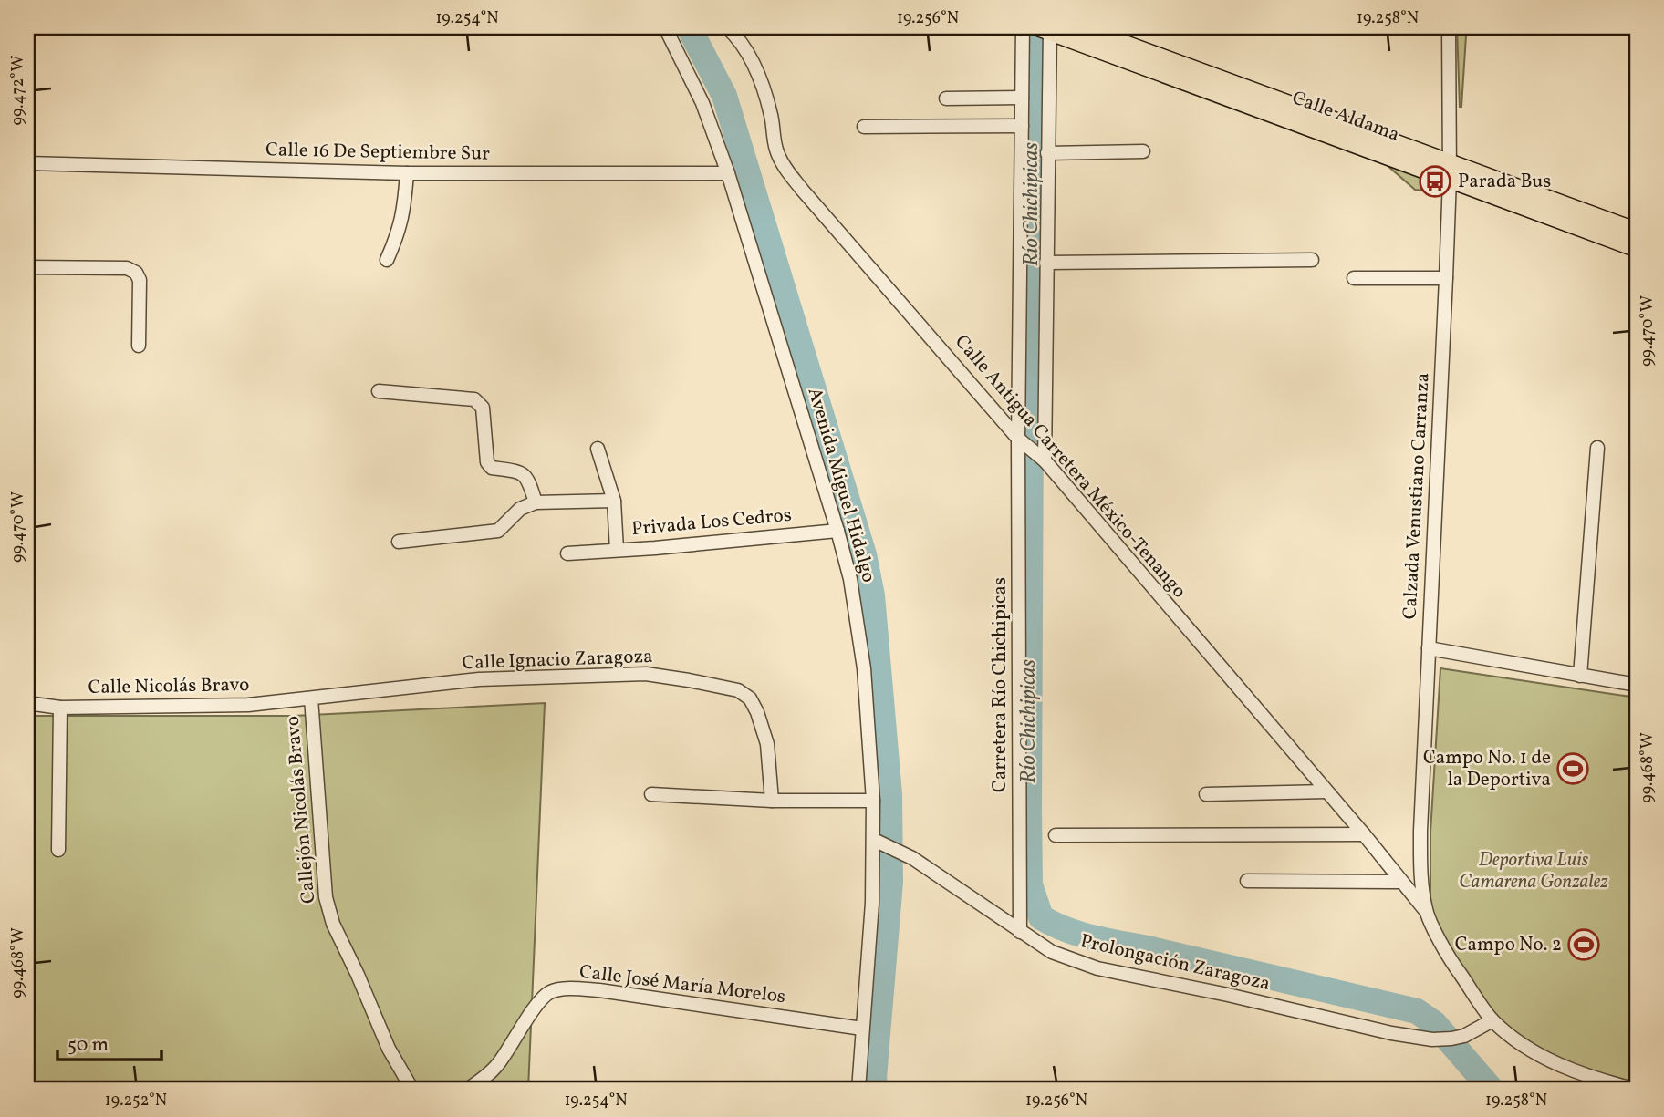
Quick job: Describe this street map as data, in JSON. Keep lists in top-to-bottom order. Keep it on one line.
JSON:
{"streets":{"main road":["Calle Aldama"],"street":["Calle 16 De Septiembre Sur","Calle Antigua Carretera México-Tenango","Avenida Miguel Hidalgo","Calzada Venustiano Carranza","Privada Los Cedros","Calle Ignacio Zaragoza","Carretera Río Chichipicas","Calle Nicolás Bravo","Callejón Nicolás Bravo","Prolongación Zaragoza","Calle José María Morelos"]},"crossings":[["Calle Aldama","Calzada Venustiano Carranza"],["Calle 16 De Septiembre Sur","Avenida Miguel Hidalgo"],["Calle Antigua Carretera México-Tenango","Calzada Venustiano Carranza"],["Calle Antigua Carretera México-Tenango","Carretera Río Chichipicas"],["Avenida Miguel Hidalgo","Privada Los Cedros"],["Avenida Miguel Hidalgo","Prolongación Zaragoza"],["Avenida Miguel Hidalgo","Calle José María Morelos"],["Calzada Venustiano Carranza","Prolongación Zaragoza"],["Calle Ignacio Zaragoza","Calle Nicolás Bravo"],["Calle Ignacio Zaragoza","Callejón Nicolás Bravo"],["Carretera Río Chichipicas","Prolongación Zaragoza"],["Calle Nicolás Bravo","Callejón Nicolás Bravo"]],"water":["Río Chichipicas"],"parks":["Deportiva Luis Camarena Gonzalez"],"places":{"bus stop":["Parada Bus"],"sports":["Campo No. 1 de la Deportiva","Campo No. 2"]},"scale_bar":"50 m","coordinates":["19.254°N","19.256°N","19.258°N","99.472°W","99.470°W","99.468°W","19.252°N"]}
